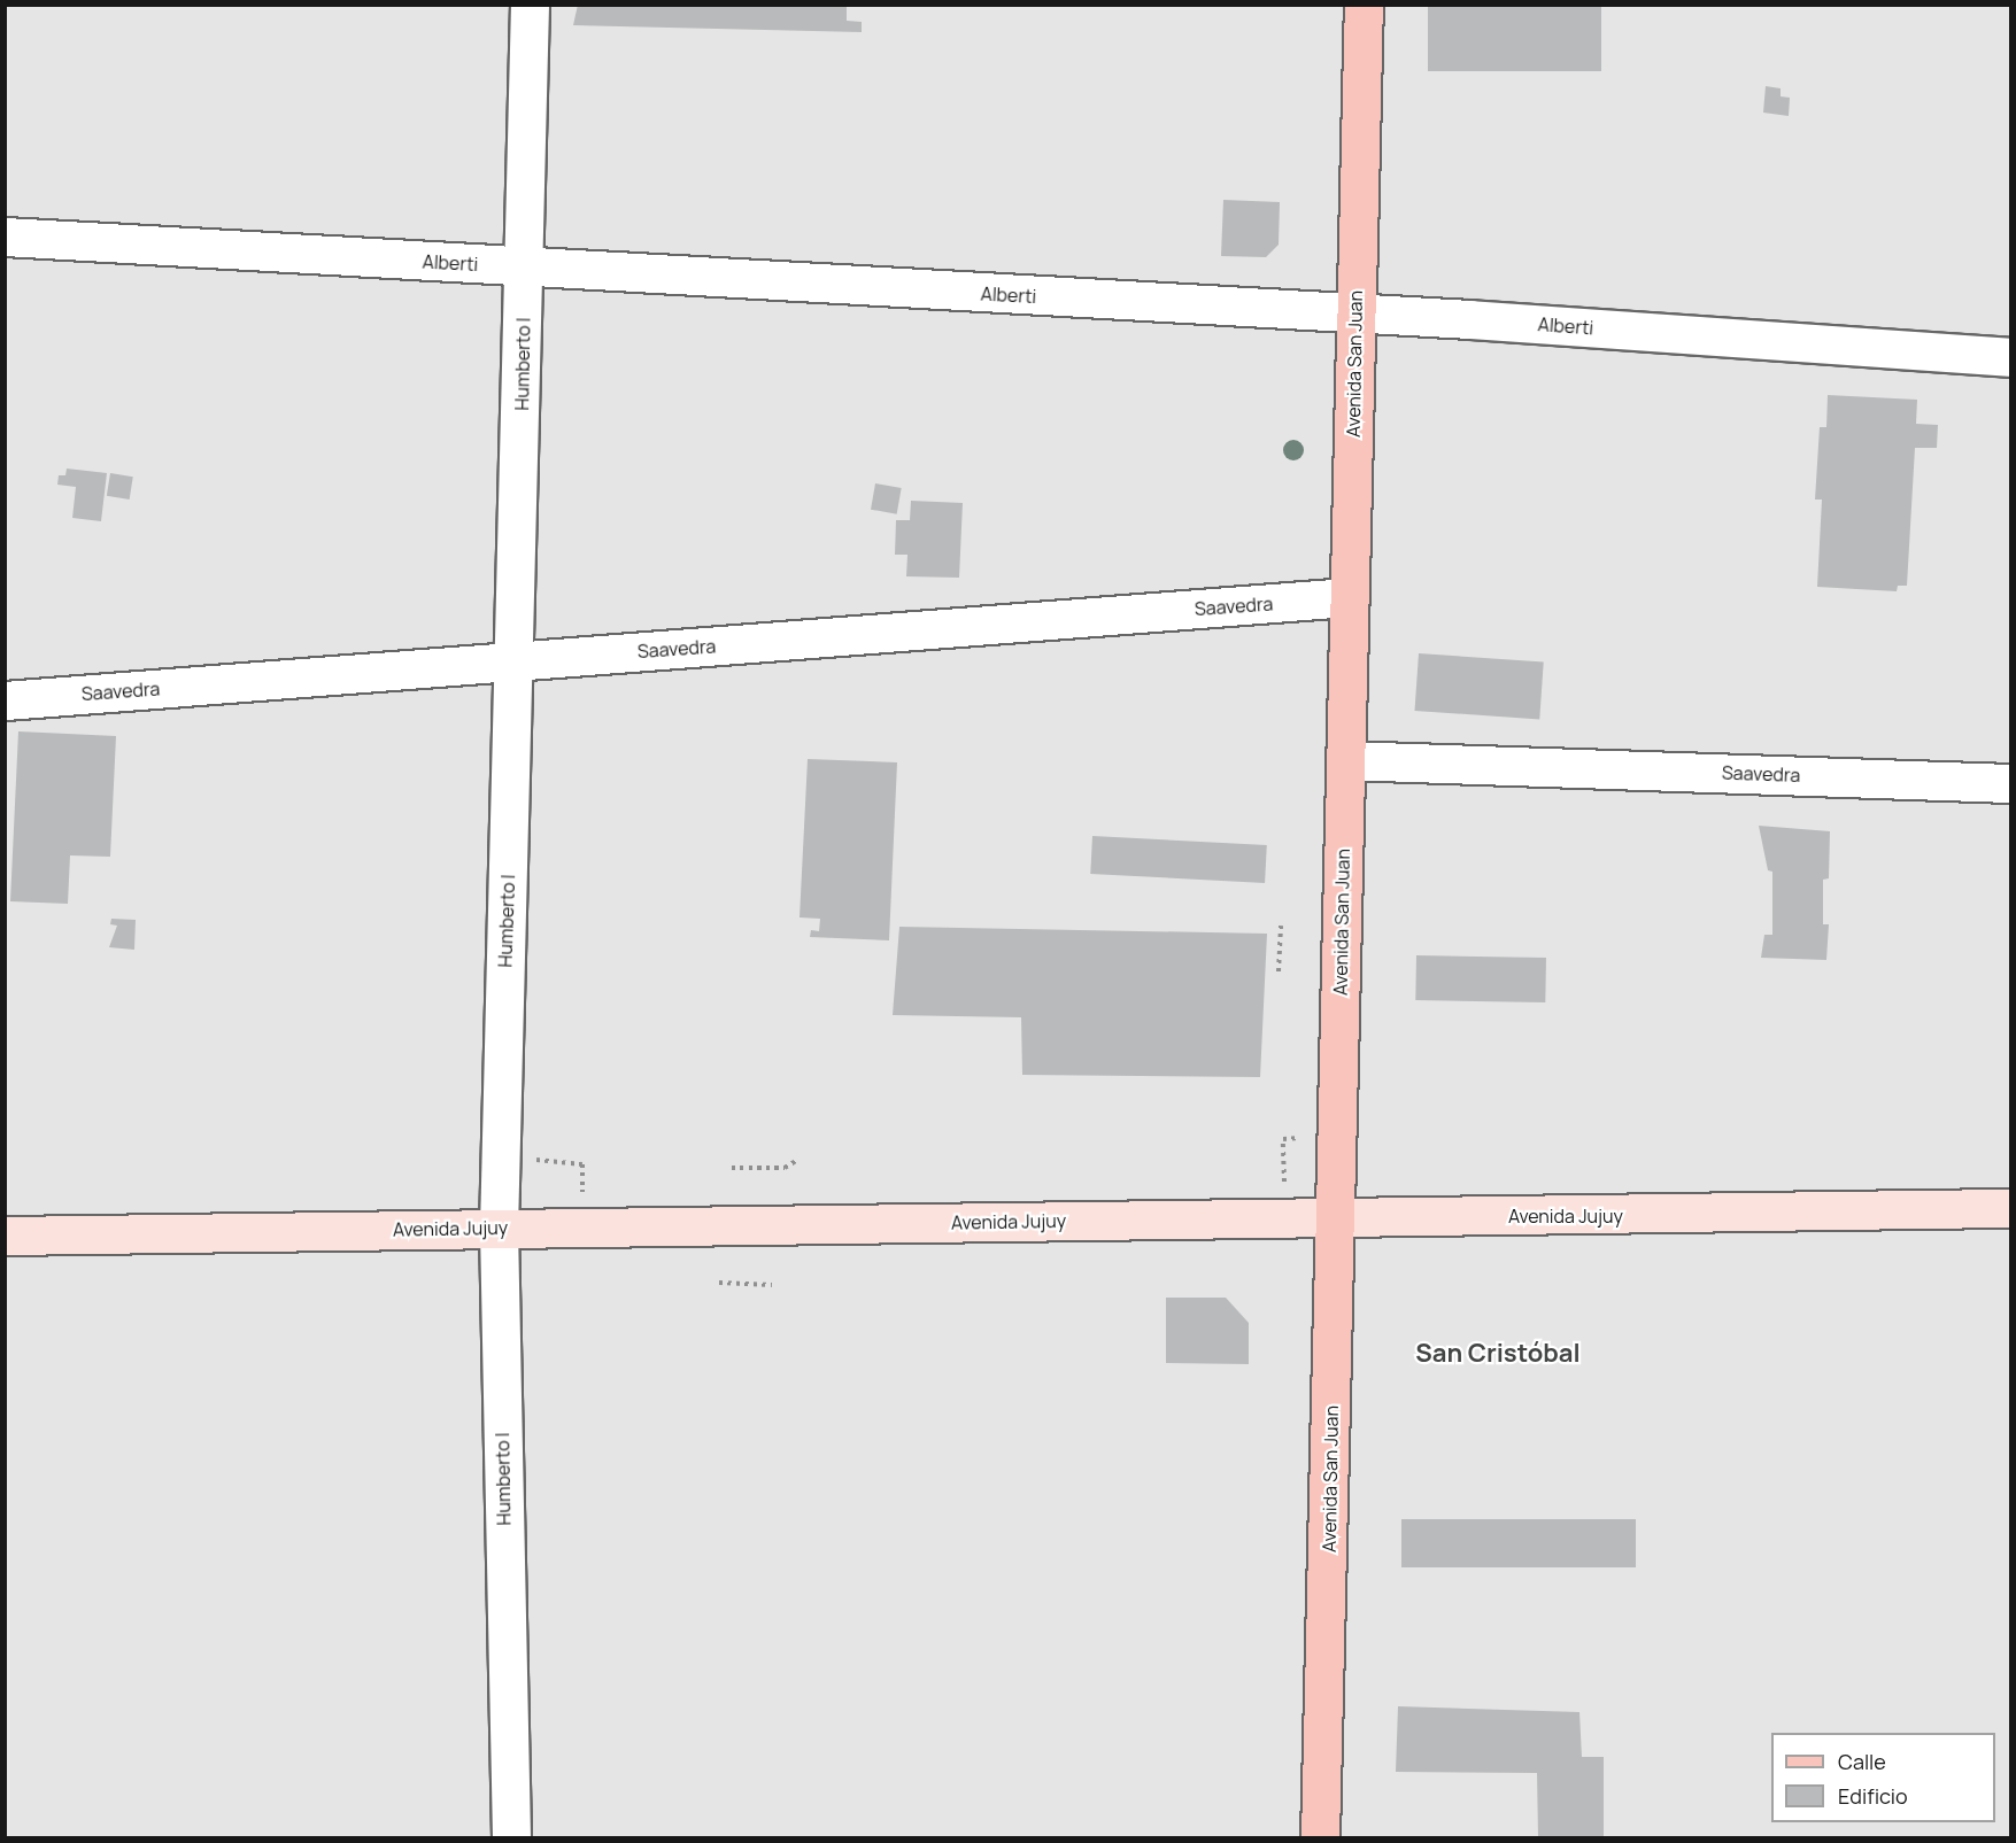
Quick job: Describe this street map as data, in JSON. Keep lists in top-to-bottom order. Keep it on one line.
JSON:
{"streets":{"main road":["Avenida San Juan","Avenida Jujuy"],"street":["Alberti","Humberto I","Saavedra"]},"crossings":[["Alberti","Humberto I"],["Alberti","Avenida San Juan"],["Humberto I","Saavedra"],["Humberto I","Avenida Jujuy"],["Avenida San Juan","Saavedra"],["Avenida San Juan","Avenida Jujuy"]],"districts":["San Cristóbal"],"legend":["Calle","Edificio"]}
